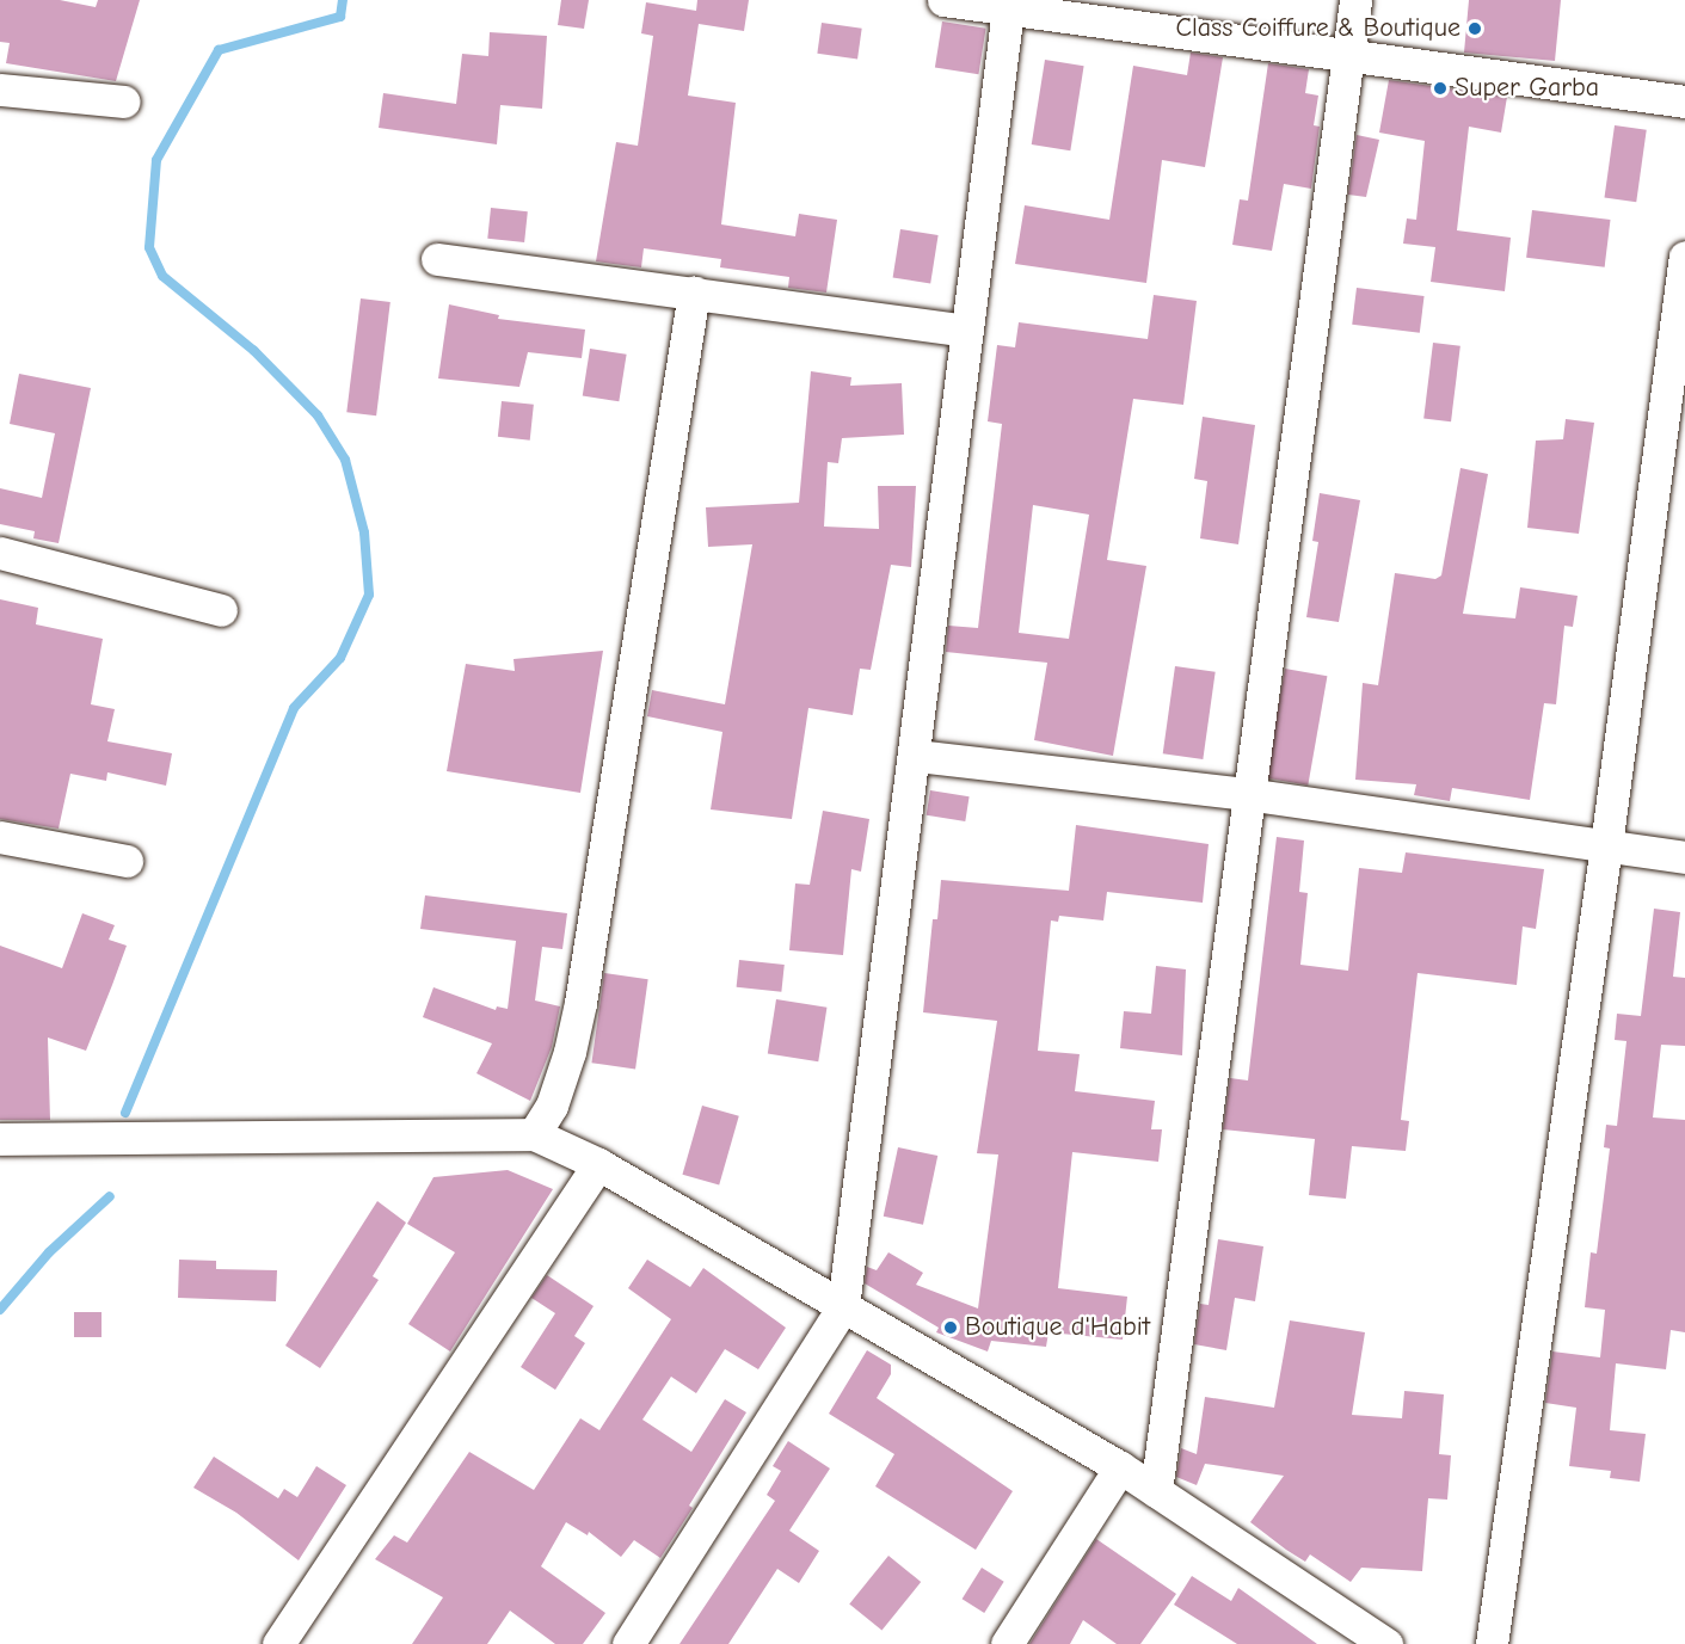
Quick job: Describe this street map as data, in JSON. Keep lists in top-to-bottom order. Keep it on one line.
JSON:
{"places":["Class Coiffure & Boutique","Super Garba","Boutique d'Habit"]}
